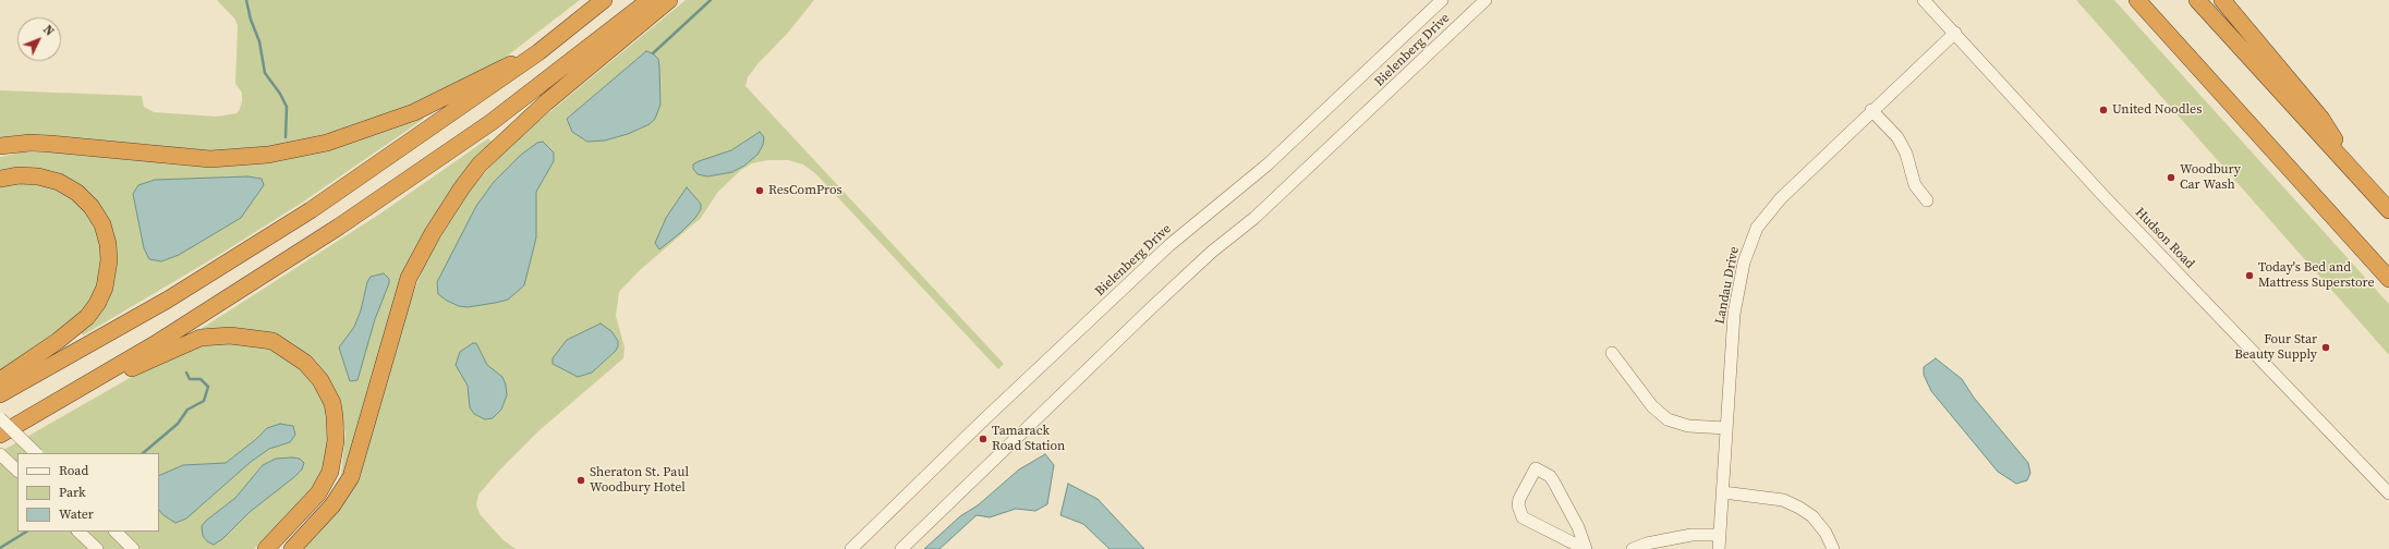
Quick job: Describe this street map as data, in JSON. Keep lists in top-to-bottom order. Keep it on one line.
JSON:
{"streets":{"street":["Bielenberg Drive","Hudson Road","Landau Drive"]},"crossings":[["Hudson Road","Landau Drive"]],"places":["United Noodles","Woodbury Car Wash","ResComPros","Today's Bed and Mattress Superstore","Four Star Beauty Supply","Tamarack Road Station","Sheraton St. Paul Woodbury Hotel"],"legend":["Road","Park","Water"],"north":"top right"}
